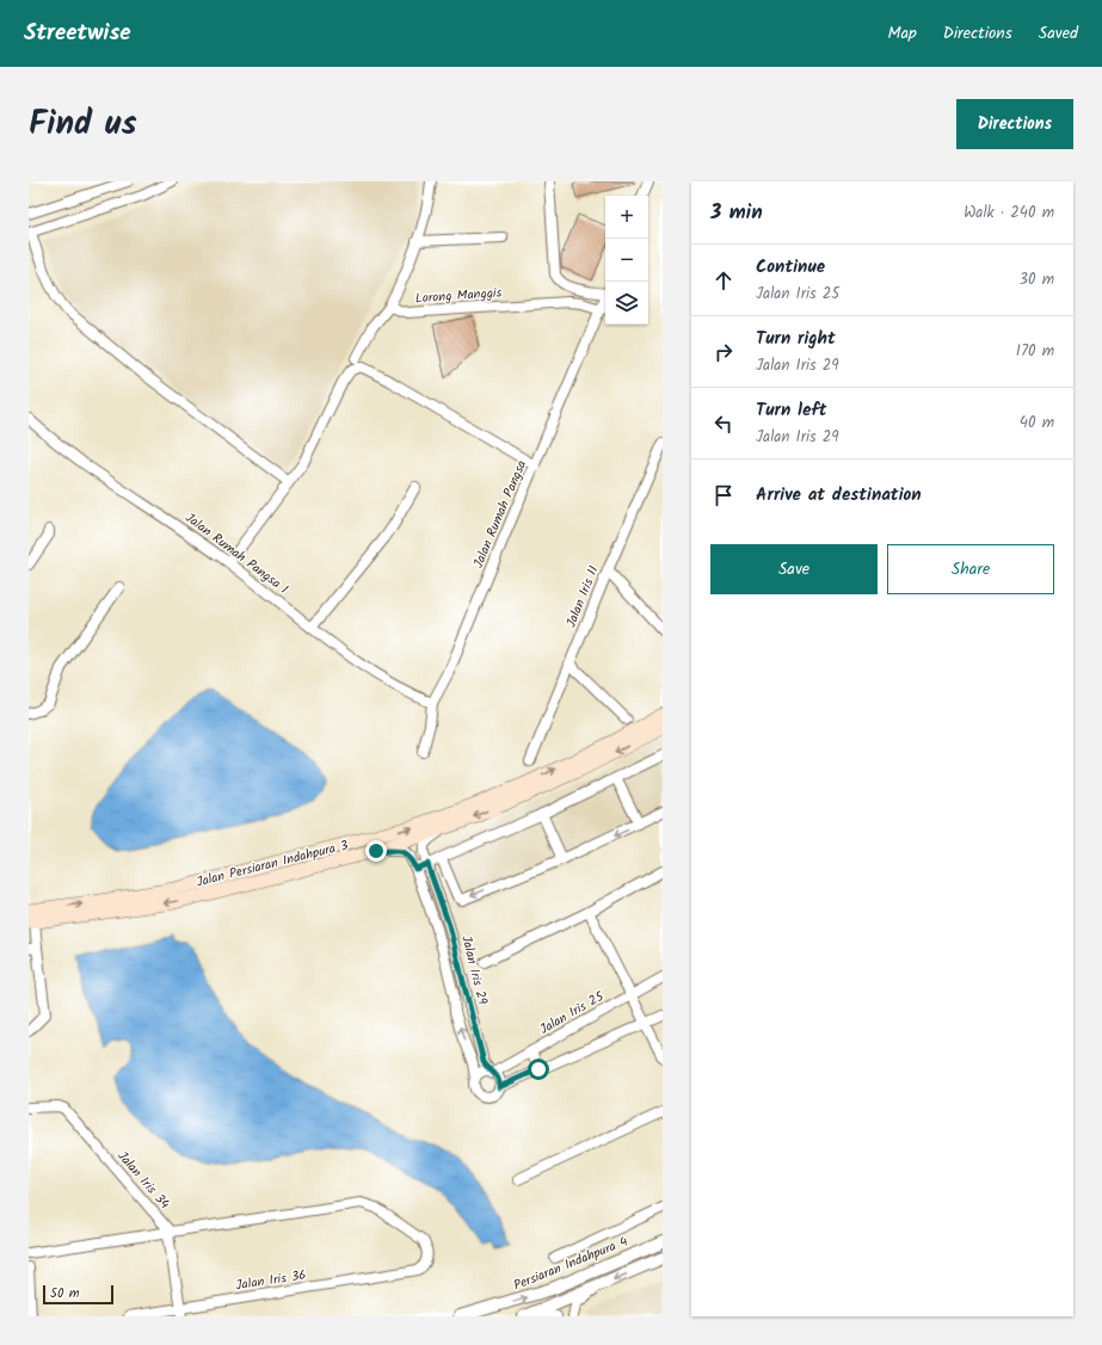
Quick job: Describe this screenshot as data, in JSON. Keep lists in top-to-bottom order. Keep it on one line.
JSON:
{"streets":{"main road":["Jalan Persiaran Indahpura 3"],"street":["Lorong Manggis","Jalan Rumah Pangsa","Jalan Rumah Pangsa 1","Jalan Iris 11","Jalan Iris 29","Jalan Iris 25","Jalan Iris 34","Persiaran Indahpura 4","Jalan Iris 36"]},"crossings":[["Lorong Manggis","Jalan Rumah Pangsa"],["Jalan Rumah Pangsa","Jalan Rumah Pangsa 1"],["Jalan Persiaran Indahpura 3","Jalan Iris 29"],["Jalan Iris 29","Jalan Iris 25"],["Jalan Iris 34","Jalan Iris 36"]],"scale_bar":"50 m","page":{"header":"Streetwise","nav":["Map","Directions","Saved"],"title":"Find us","buttons":["Directions",["Save","Share"]],"heading":["3 min","Walk · 240 m"],"map_buttons":["+","−"],"list":[["Continue","Jalan Iris 25","30 m"],["Turn right","Jalan Iris 29","170 m"],["Turn left","Jalan Iris 29","40 m"],"Arrive at destination"],"scale":"50 m"}}
